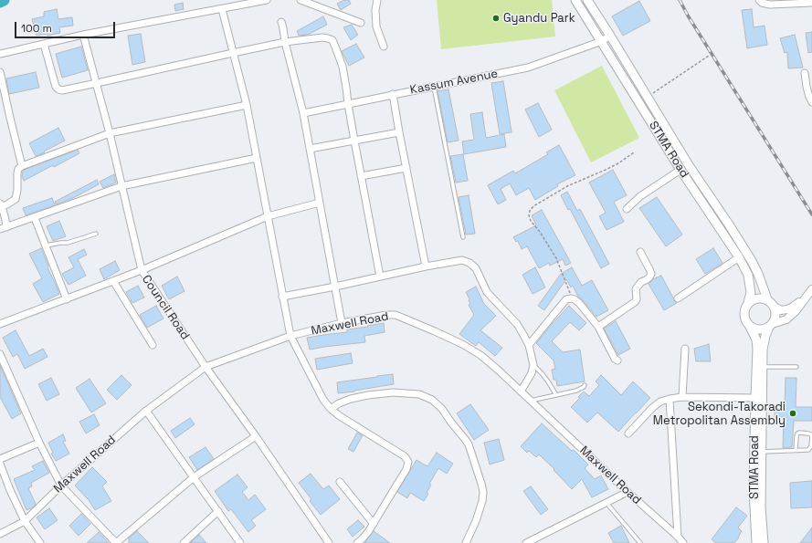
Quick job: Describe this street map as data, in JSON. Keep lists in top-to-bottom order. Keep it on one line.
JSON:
{"streets":{"main road":["STMA Road"],"street":["Kassum Avenue","Council Road","Maxwell Road"]},"crossings":[["Kassum Avenue","STMA Road"],["Council Road","Maxwell Road"]],"places":["Gyandu Park","Sekondi-Takoradi Metropolitan Assembly"],"scale_bar":"100 m"}
